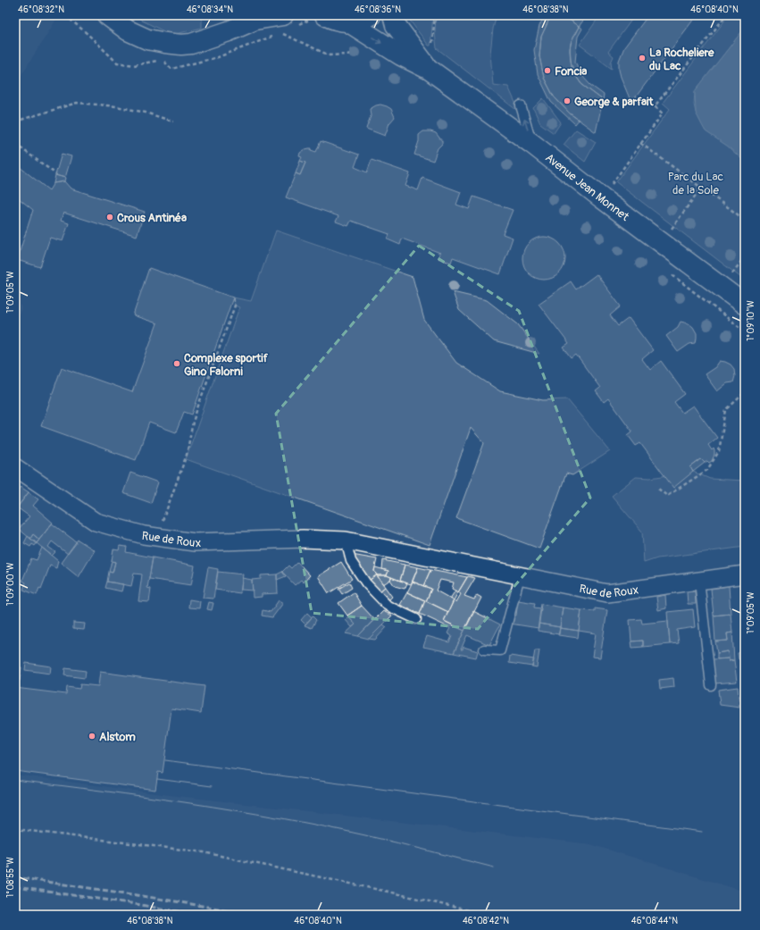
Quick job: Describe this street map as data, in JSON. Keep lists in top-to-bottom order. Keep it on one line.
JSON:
{"streets":{"street":["Avenue Jean Monnet","Rue de Roux"]},"parks":["Parc du Lac de la Sole"],"places":["La Rocheliere du Lac","Foncia","George & parfait","Crous Antinéa","Complexe sportif Gino Falorni","Alstom"],"coordinates":["46°08'32\"N","46°08'34\"N","46°08'36\"N","46°08'38\"N","46°08'40\"N","1°09'05\"W","1°09'10\"W","1°09'00\"W","1°08'55\"W","46°08'42\"N","46°08'44\"N"]}
